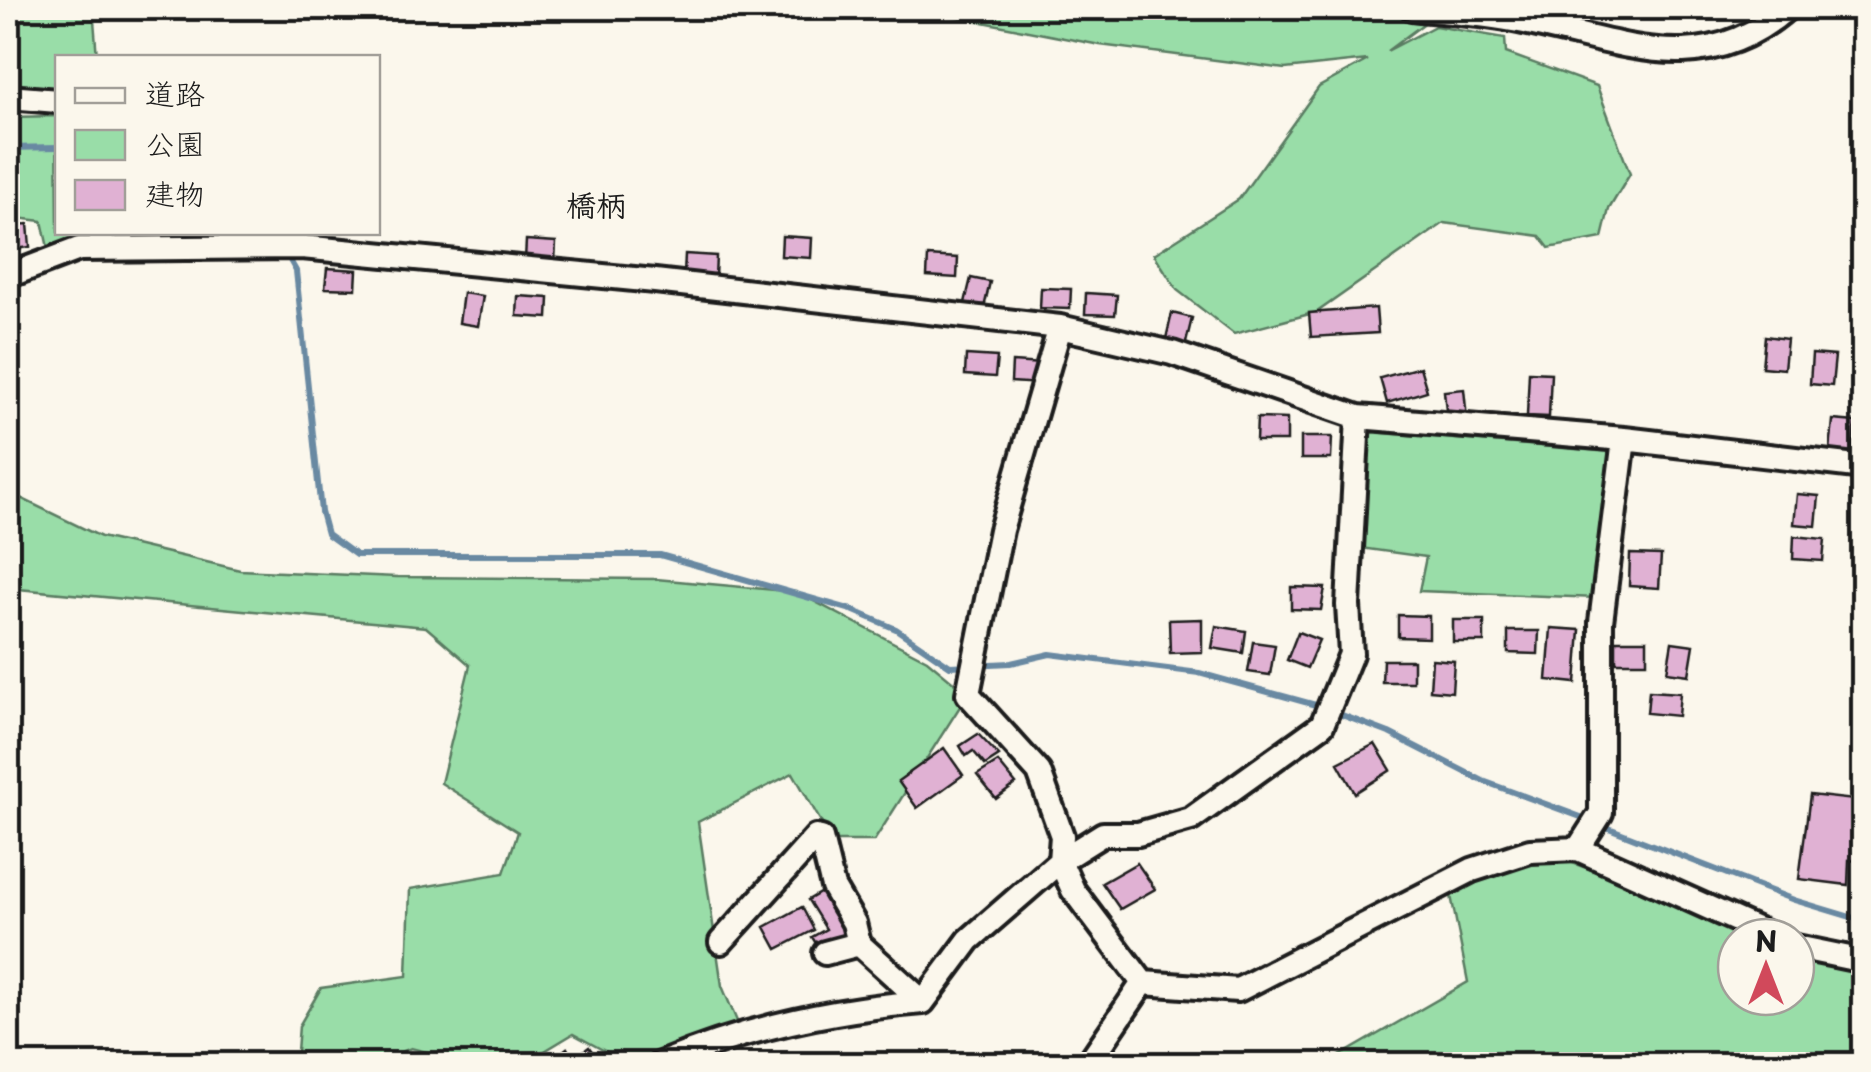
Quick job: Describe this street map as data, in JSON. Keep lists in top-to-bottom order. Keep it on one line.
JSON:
{"districts":["橋柄"],"legend":["道路","公園","建物"],"north":"top"}
